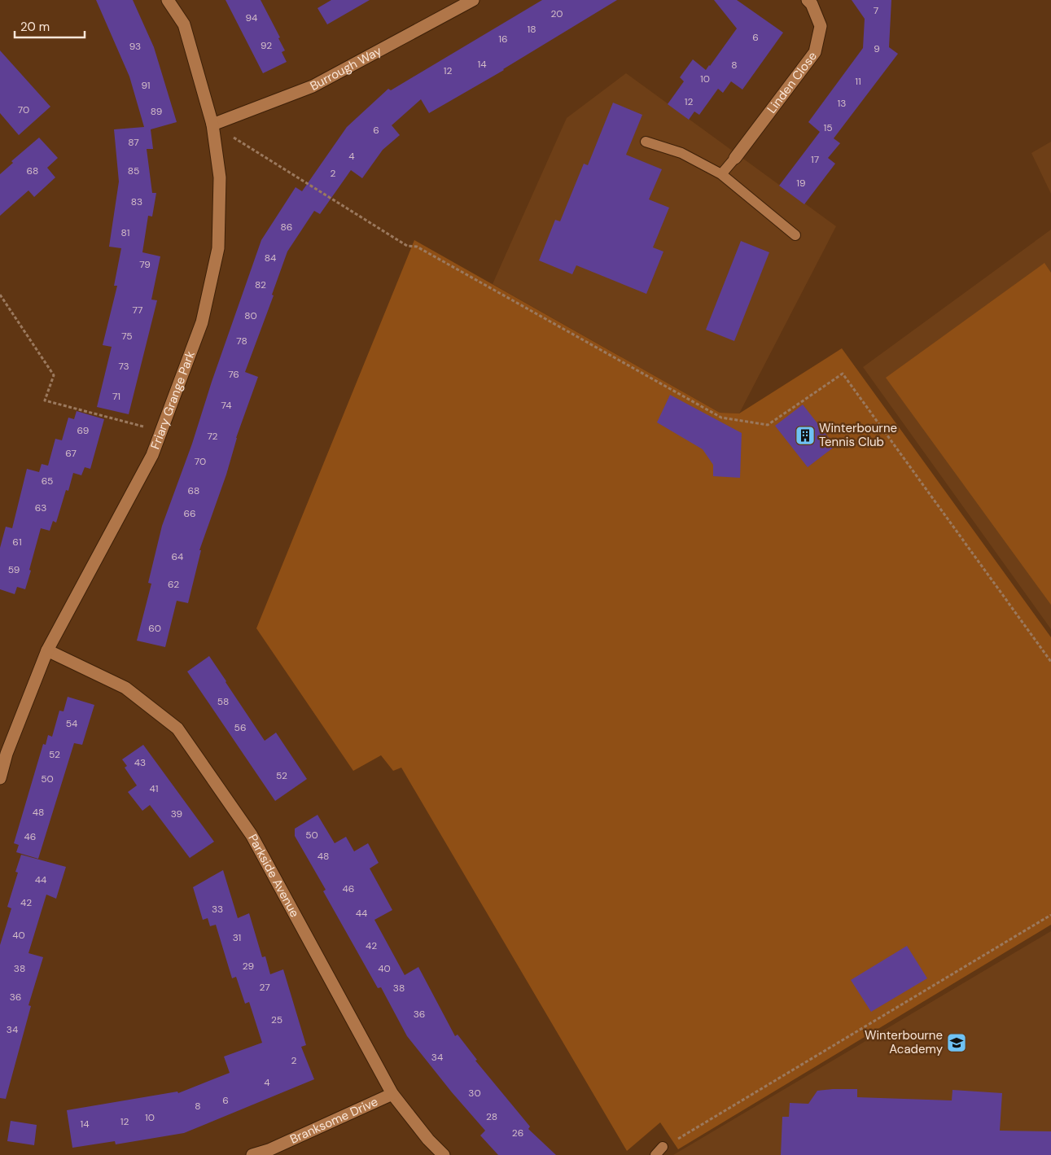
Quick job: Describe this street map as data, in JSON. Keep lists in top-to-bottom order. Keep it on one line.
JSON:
{"streets":{"street":["Burrough Way","Linden Close","Friary Grange Park","Parkside Avenue","Branksome Drive"]},"crossings":[["Burrough Way","Friary Grange Park"],["Friary Grange Park","Parkside Avenue"],["Parkside Avenue","Branksome Drive"]],"places":{"building":["Winterbourne Tennis Club"],"school or university":["Winterbourne Academy"]},"house_numbers":["7","20","94","18","6","16","92","93","9","14","8","12","10","11","91","12","13","70","89","15","6","87","4","17","68","85","2","19","83","86","81","84","79","82","77","80","75","78","73","76","71","74","69","72","67","70","65","68","63","66","61","64","59","62","60","58","54","56","52","43","52","50","41","48","39","50","46","48","44","46","42","33","44","40","31","42","29","38","40","27","38","36","36","25","34","34","2","4","30","6","8","28","10","12","14","26"],"scale_bar":"20 m"}
